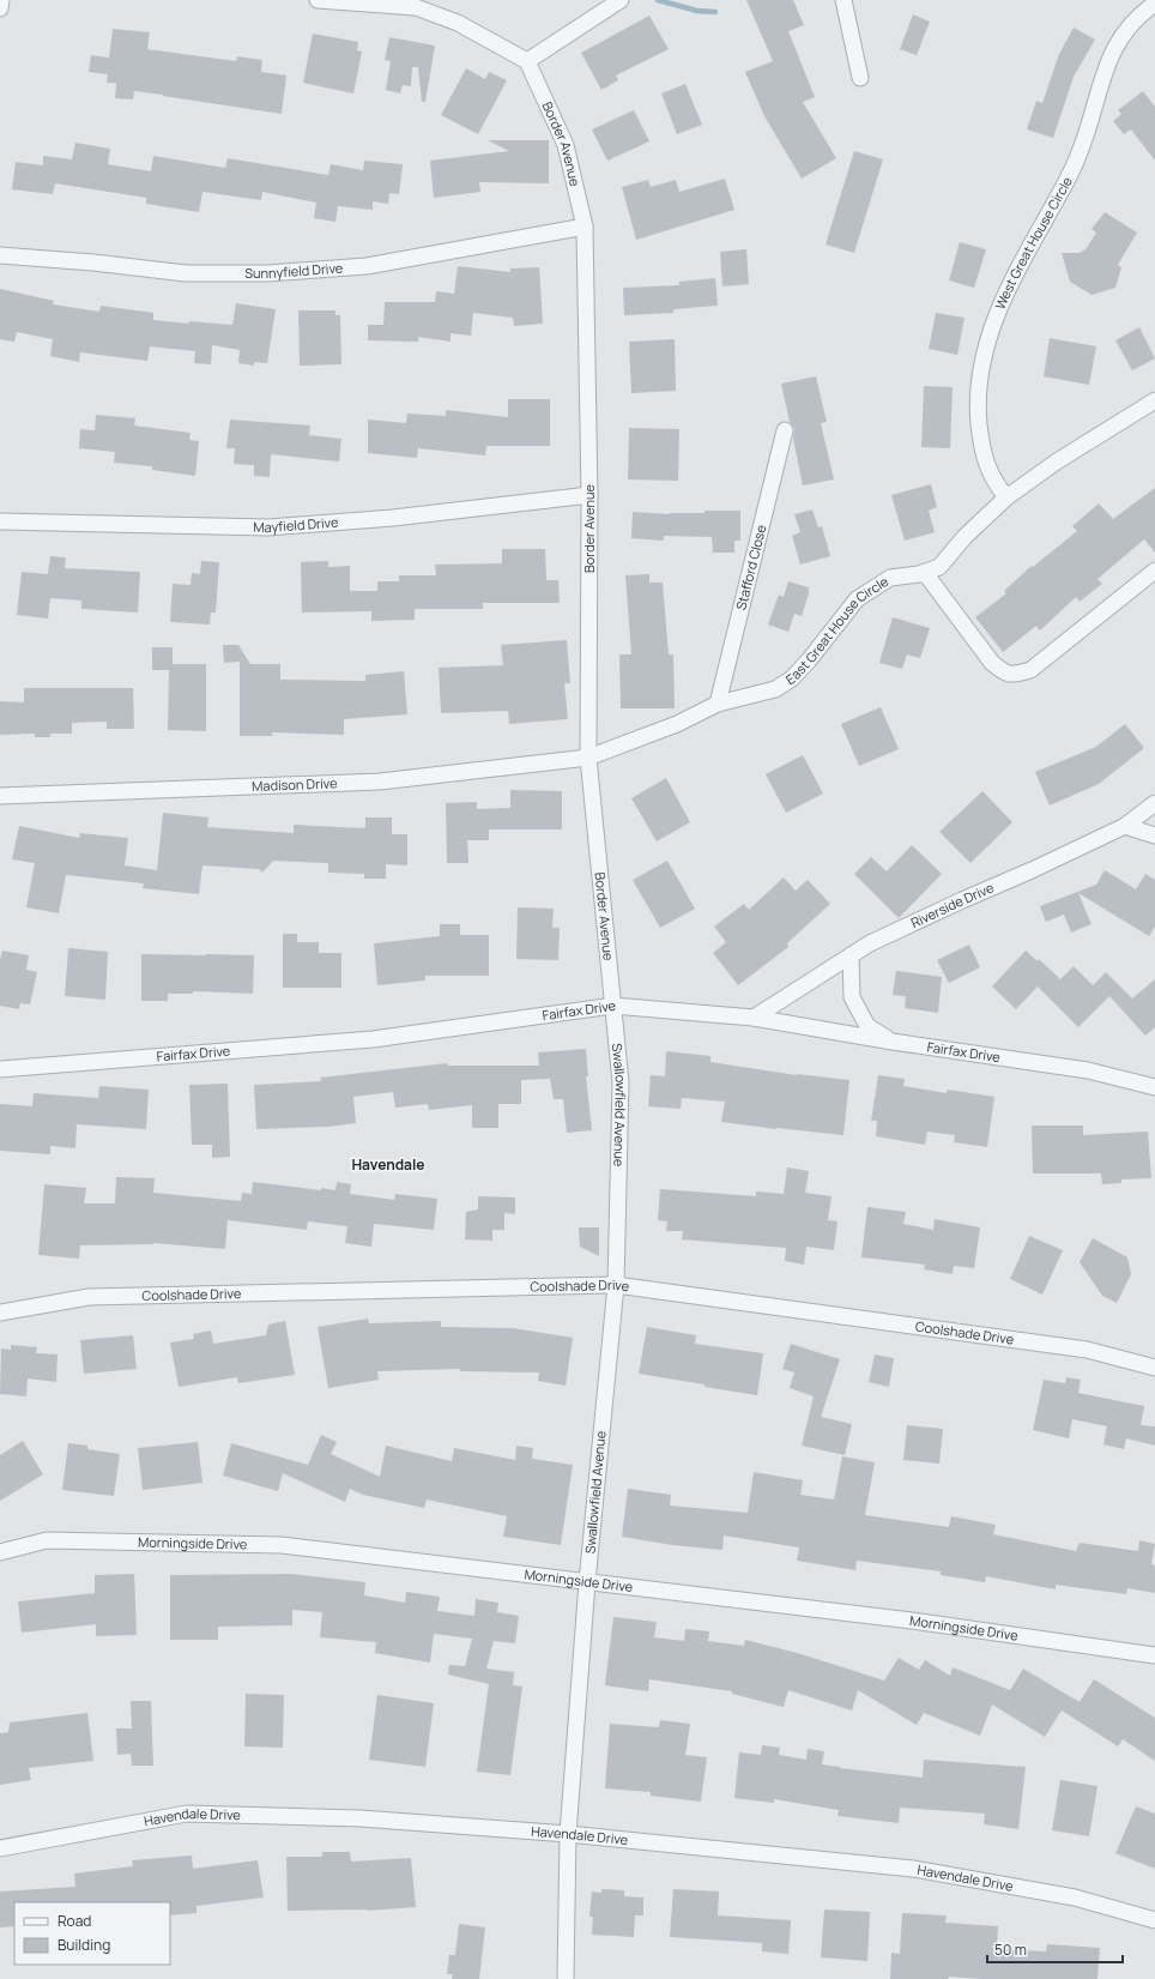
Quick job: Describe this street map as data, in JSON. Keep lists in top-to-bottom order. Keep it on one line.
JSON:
{"streets":{"street":["Border Avenue","West Great House Circle","Sunnyfield Drive","Mayfield Drive","Stafford Close","East Great House Circle","Madison Drive","Riverside Drive","Fairfax Drive","Swallowfield Avenue","Coolshade Drive","Morningside Drive","Havendale Drive"]},"crossings":[["Border Avenue","Sunnyfield Drive"],["Border Avenue","Mayfield Drive"],["Border Avenue","East Great House Circle"],["Border Avenue","Madison Drive"],["Border Avenue","Fairfax Drive"],["Border Avenue","Swallowfield Avenue"],["West Great House Circle","East Great House Circle"],["Stafford Close","East Great House Circle"],["East Great House Circle","Madison Drive"],["Riverside Drive","Fairfax Drive"],["Fairfax Drive","Swallowfield Avenue"],["Swallowfield Avenue","Coolshade Drive"],["Swallowfield Avenue","Morningside Drive"],["Swallowfield Avenue","Havendale Drive"]],"districts":["Havendale"],"legend":["Road","Building"],"scale_bar":"50 m"}
